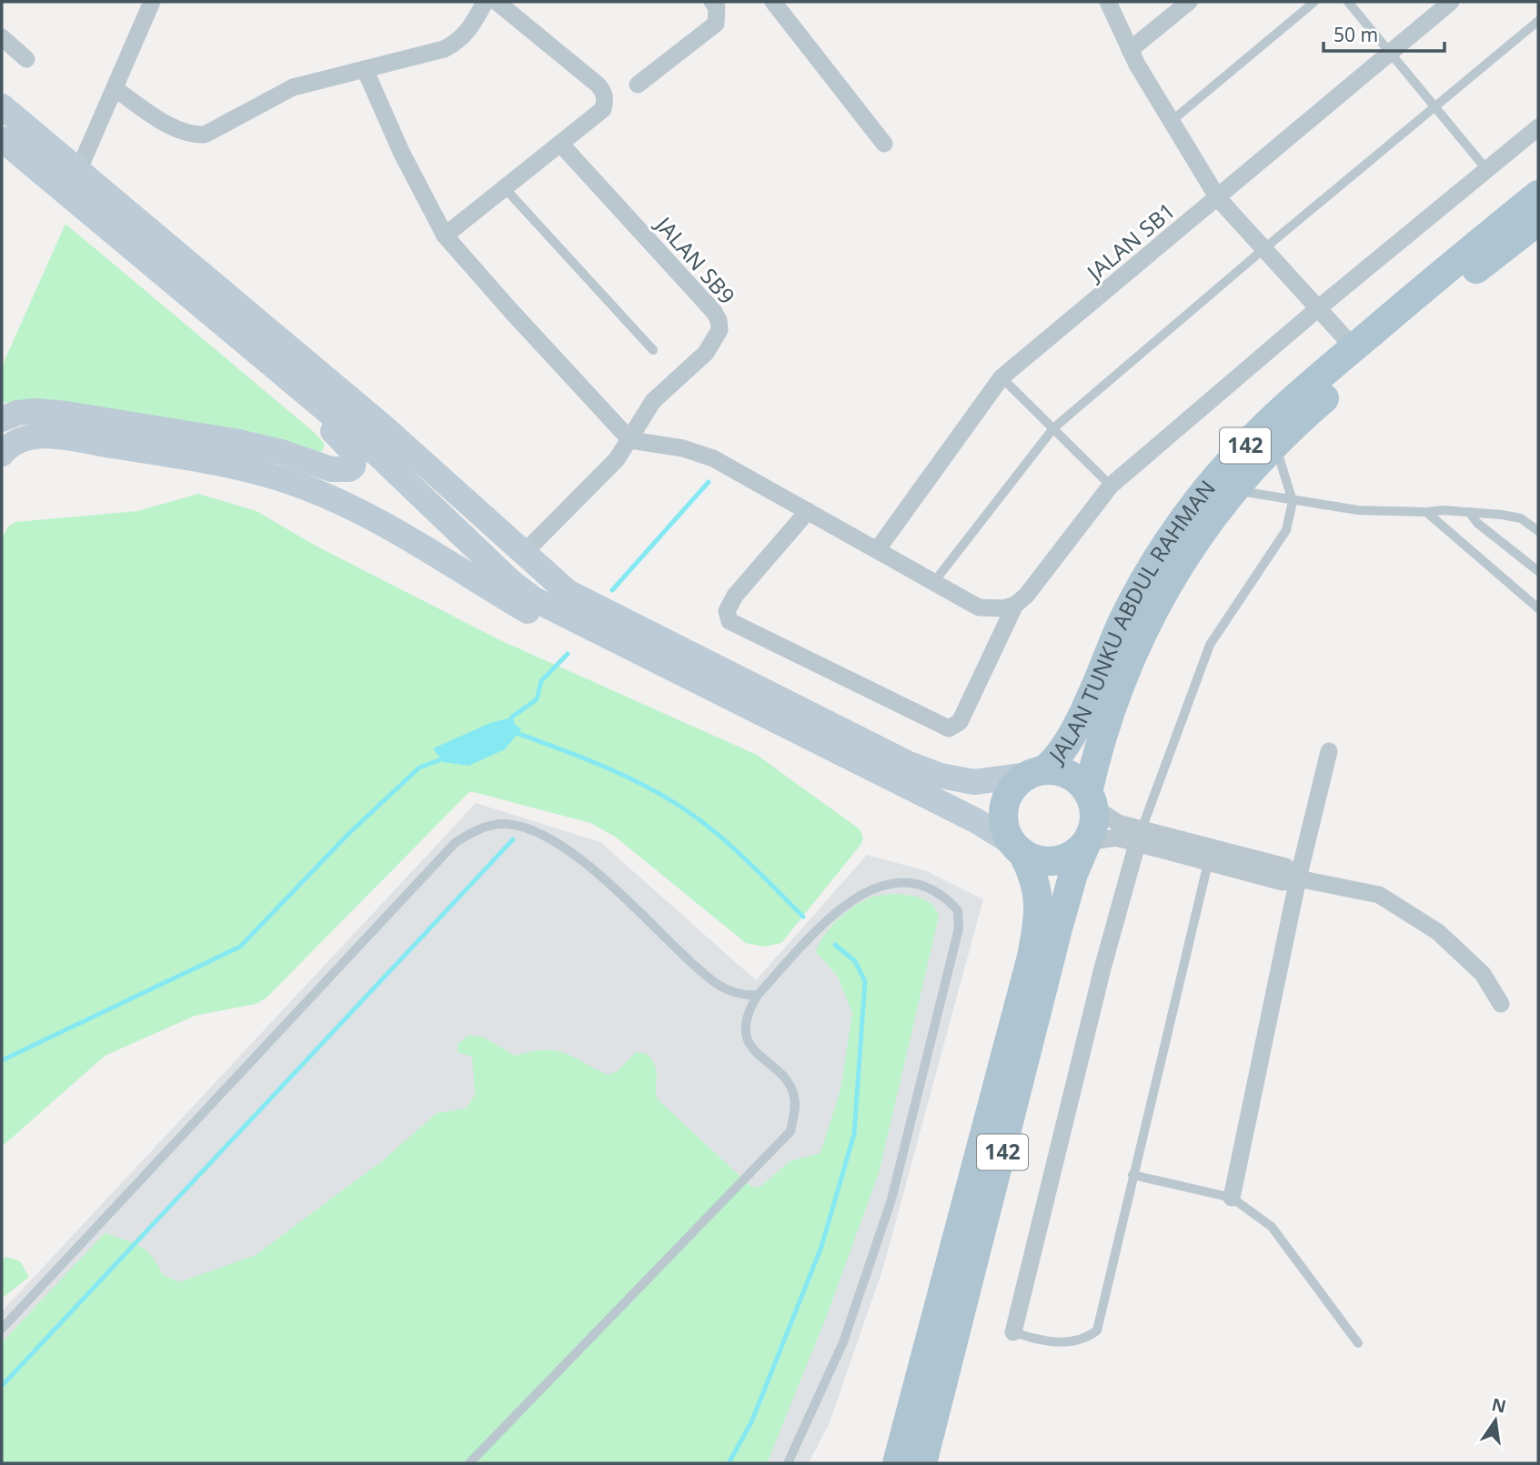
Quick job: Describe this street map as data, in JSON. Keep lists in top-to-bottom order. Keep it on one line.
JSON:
{"streets":{"main road":["142","JALAN TUNKU ABDUL RAHMAN"],"street":["JALAN SB1","JALAN SB9"]},"crossings":[["142","JALAN TUNKU ABDUL RAHMAN"]],"scale_bar":"50 m","north":"top"}
